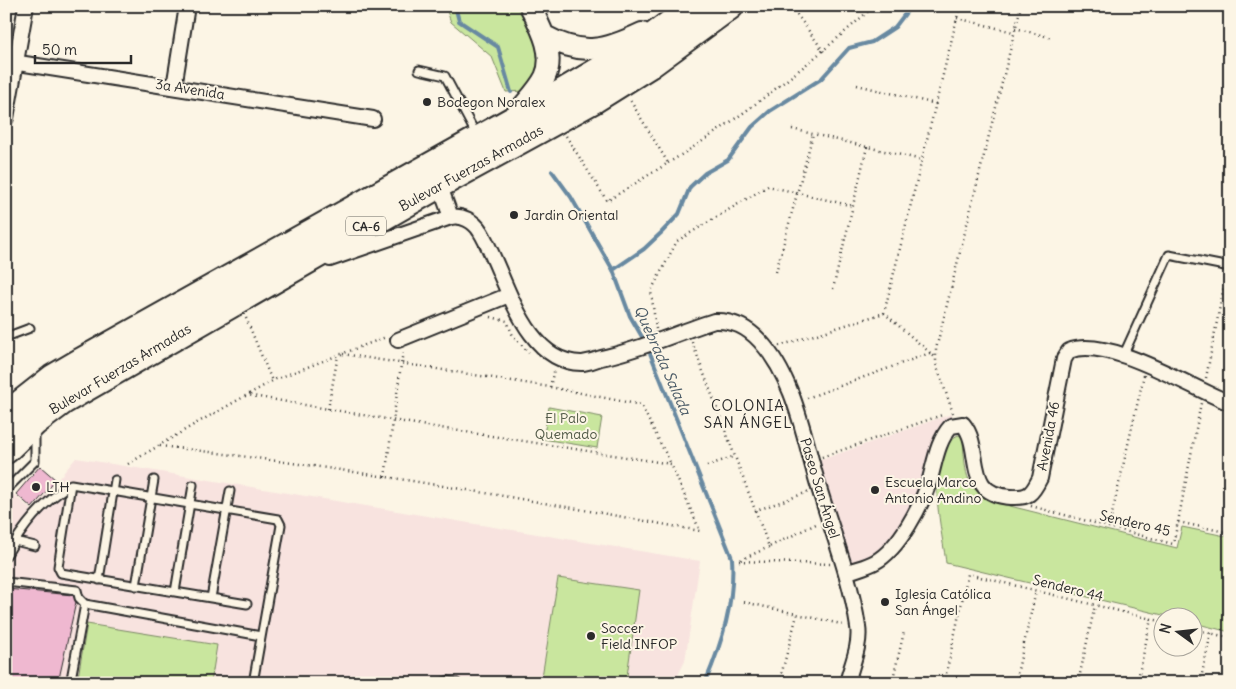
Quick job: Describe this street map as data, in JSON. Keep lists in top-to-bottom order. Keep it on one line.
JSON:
{"streets":{"highway":["Bulevar Fuerzas Armadas","CA-6"],"street":["3a Avenida","Avenida 46","Paseo San Ángel"],"path":["Sendero 45","Sendero 44"]},"crossings":[["Avenida 46","Sendero 45"]],"districts":["COLONIA SAN ÁNGEL"],"water":["Quebrada Salada"],"parks":["El Palo Quemado"],"places":["Bodegon Noralex","Jardin Oriental","LTH","Escuela Marco Antonio Andino","Iglesia Católica San Ángel","Soccer Field INFOP"],"scale_bar":"50 m","north":"left"}
